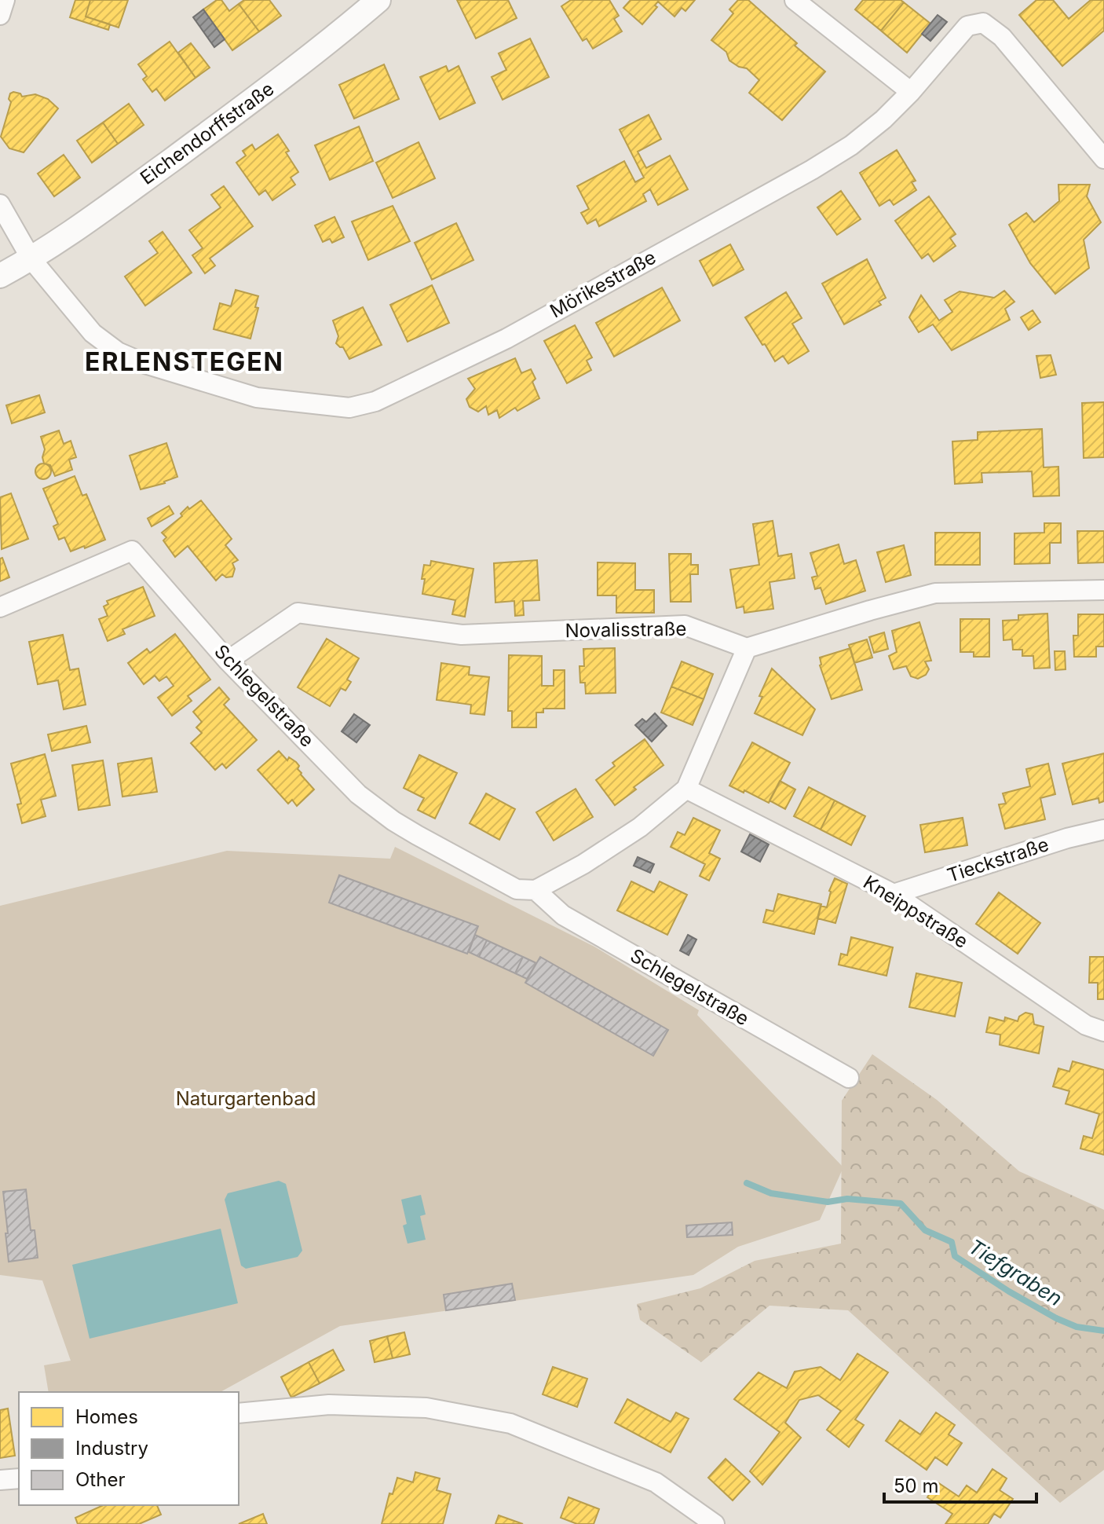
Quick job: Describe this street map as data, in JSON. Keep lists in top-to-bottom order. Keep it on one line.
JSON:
{"streets":{"street":["Eichendorffstraße","Mörikestraße","Novalisstraße","Schlegelstraße","Tieckstraße","Kneippstraße"]},"crossings":[["Eichendorffstraße","Mörikestraße"],["Novalisstraße","Schlegelstraße"],["Tieckstraße","Kneippstraße"]],"districts":["ERLENSTEGEN"],"water":["Tiefgraben"],"parks":["Naturgartenbad"],"legend":["Homes","Industry","Other"],"scale_bar":"50 m"}
